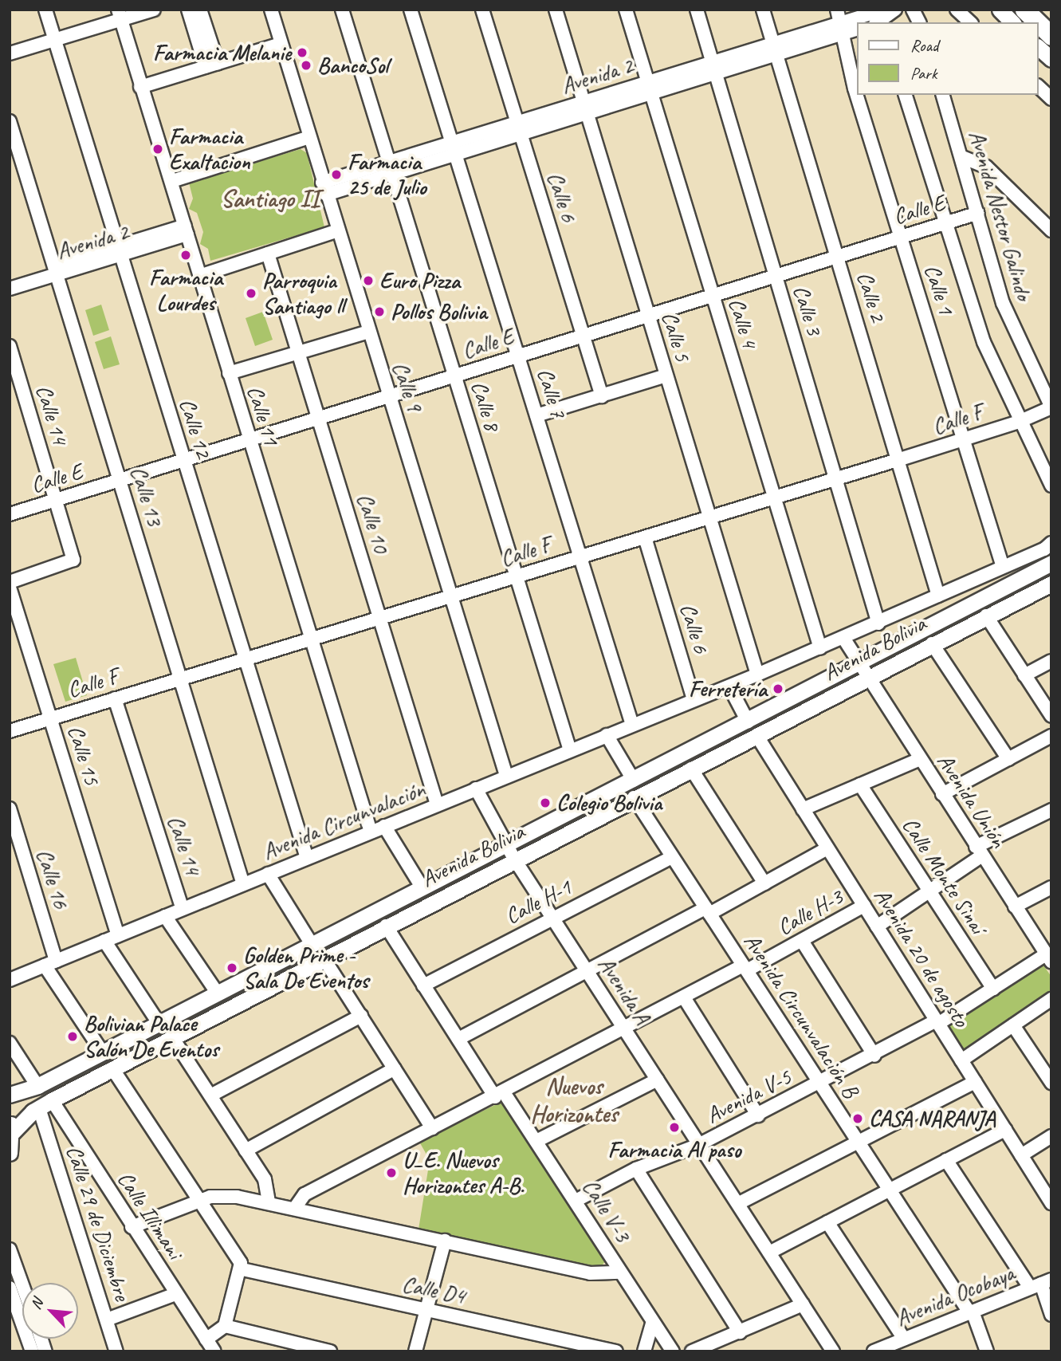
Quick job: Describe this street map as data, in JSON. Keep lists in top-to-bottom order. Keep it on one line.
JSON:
{"streets":{"main road":["Avenida Bolivia"],"street":["Avenida 2","Calle 6","Calle E","Avenida Nestor Galindo","Calle 1","Calle 2","Calle 3","Calle 4","Calle 5","Calle 9","Calle 7","Calle 8","Calle 14","Calle 11","Calle F","Calle 12","Calle 13","Calle 10","Calle 15","Avenida Unión","Avenida Circunvalación","Calle Monte Sinaí","Calle 16","Calle H-1","Calle H-3","Avenida 20 de agosto","Avenida A","Avenida Circunvalación B","Avenida V-5","Calle V-3","Calle Illimani","Calle 29 de Diciembre","Calle D4","Avenida Ocobaya"]},"crossings":[["Avenida 2","Calle 6"],["Avenida 2","Calle 1"],["Avenida 2","Calle 2"],["Avenida 2","Calle 3"],["Avenida 2","Calle 4"],["Avenida 2","Calle 5"],["Avenida 2","Calle 9"],["Avenida 2","Calle 7"],["Avenida 2","Calle 8"],["Avenida 2","Calle 11"],["Avenida 2","Calle 12"],["Avenida 2","Calle 13"],["Calle 6","Calle E"],["Calle 6","Calle F"],["Calle 6","Avenida Circunvalación"],["Calle E","Avenida Nestor Galindo"],["Calle E","Calle 1"],["Calle E","Calle 2"],["Calle E","Calle 3"],["Calle E","Calle 4"],["Calle E","Calle 5"],["Calle E","Calle 9"],["Calle E","Calle 7"],["Calle E","Calle 8"],["Calle E","Calle 14"],["Calle E","Calle 11"],["Calle E","Calle 12"],["Calle E","Calle 13"],["Calle E","Calle 10"],["Avenida Nestor Galindo","Calle F"],["Calle 1","Calle F"],["Calle 1","Avenida Circunvalación"],["Calle 2","Calle F"],["Calle 2","Avenida Circunvalación"],["Calle 3","Calle F"],["Calle 3","Avenida Circunvalación"],["Calle 4","Calle F"],["Calle 4","Avenida Circunvalación"],["Calle 5","Calle F"],["Calle 5","Avenida Circunvalación"],["Calle 9","Calle F"],["Calle 9","Avenida Circunvalación"],["Calle 7","Calle F"],["Calle 7","Avenida Circunvalación"],["Calle 8","Calle F"],["Calle 8","Avenida Circunvalación"],["Calle 14","Calle F"],["Calle 14","Avenida Circunvalación"],["Calle 11","Calle F"],["Calle 11","Avenida Circunvalación"],["Calle F","Calle 12"],["Calle F","Calle 13"],["Calle F","Calle 10"],["Calle F","Calle 15"],["Calle 12","Avenida Circunvalación"],["Calle 13","Avenida Circunvalación"],["Calle 10","Avenida Circunvalación"],["Avenida Bolivia","Avenida Unión"],["Avenida Bolivia","Calle 16"],["Avenida Bolivia","Avenida 20 de agosto"],["Avenida Bolivia","Avenida A"],["Avenida Bolivia","Avenida Circunvalación B"],["Avenida Bolivia","Calle V-3"],["Avenida Bolivia","Calle Illimani"],["Avenida Bolivia","Calle 29 de Diciembre"],["Calle 15","Avenida Circunvalación"],["Avenida Unión","Avenida Circunvalación"],["Avenida Unión","Avenida V-5"],["Avenida Circunvalación","Calle 16"],["Avenida Circunvalación","Avenida A"],["Calle Monte Sinaí","Avenida V-5"],["Calle H-1","Avenida A"],["Calle H-1","Avenida Circunvalación B"],["Calle H-1","Calle V-3"],["Calle H-3","Avenida 20 de agosto"],["Calle H-3","Avenida A"],["Calle H-3","Avenida Circunvalación B"],["Calle H-3","Calle V-3"],["Avenida 20 de agosto","Avenida V-5"],["Avenida A","Avenida V-5"],["Avenida Circunvalación B","Avenida V-5"],["Avenida Circunvalación B","Avenida Ocobaya"],["Avenida V-5","Calle V-3"],["Calle Illimani","Calle 29 de Diciembre"]],"districts":["Santiago II","Nuevos Horizontes"],"places":["Farmacia Melanie","BancoSol","Farmacia Exaltacion","Farmacia 25 de Julio","Farmacia Lourdes","Euro Pizza","Parroquia Santiago ll","Pollos Bolivia","Ferretería","Colegio Bolivia","Golden Prime - Sala De Eventos","Bolivian Palace Salón De Eventos","CASA NARANJA","Farmacia Al paso","U_E. Nuevos Horizontes A-B."],"legend":["Road","Park"],"north":"top left"}
